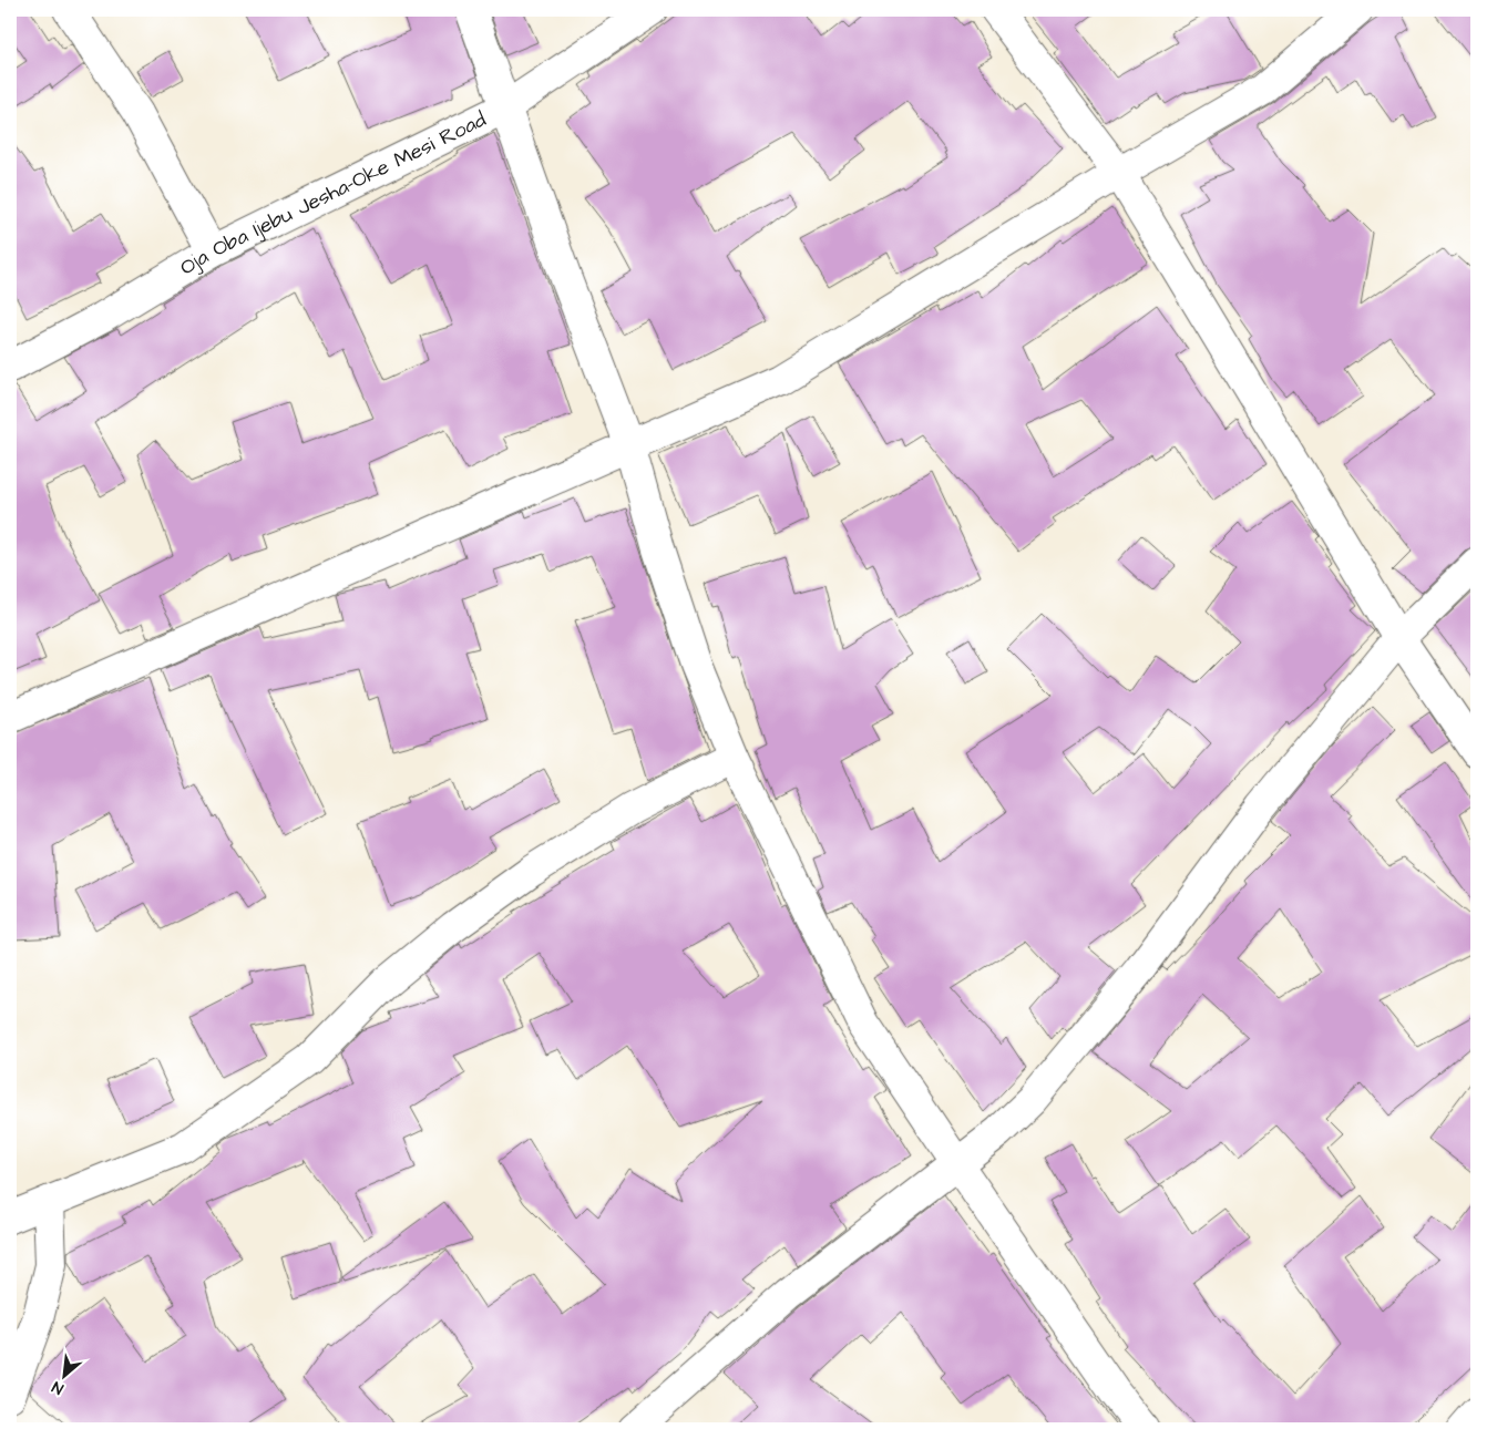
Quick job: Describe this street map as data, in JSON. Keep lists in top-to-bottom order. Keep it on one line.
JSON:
{"streets":{"street":["Oja Oba Ijebu Jesha-Oke Mesi Road"]},"north":"bottom left"}
